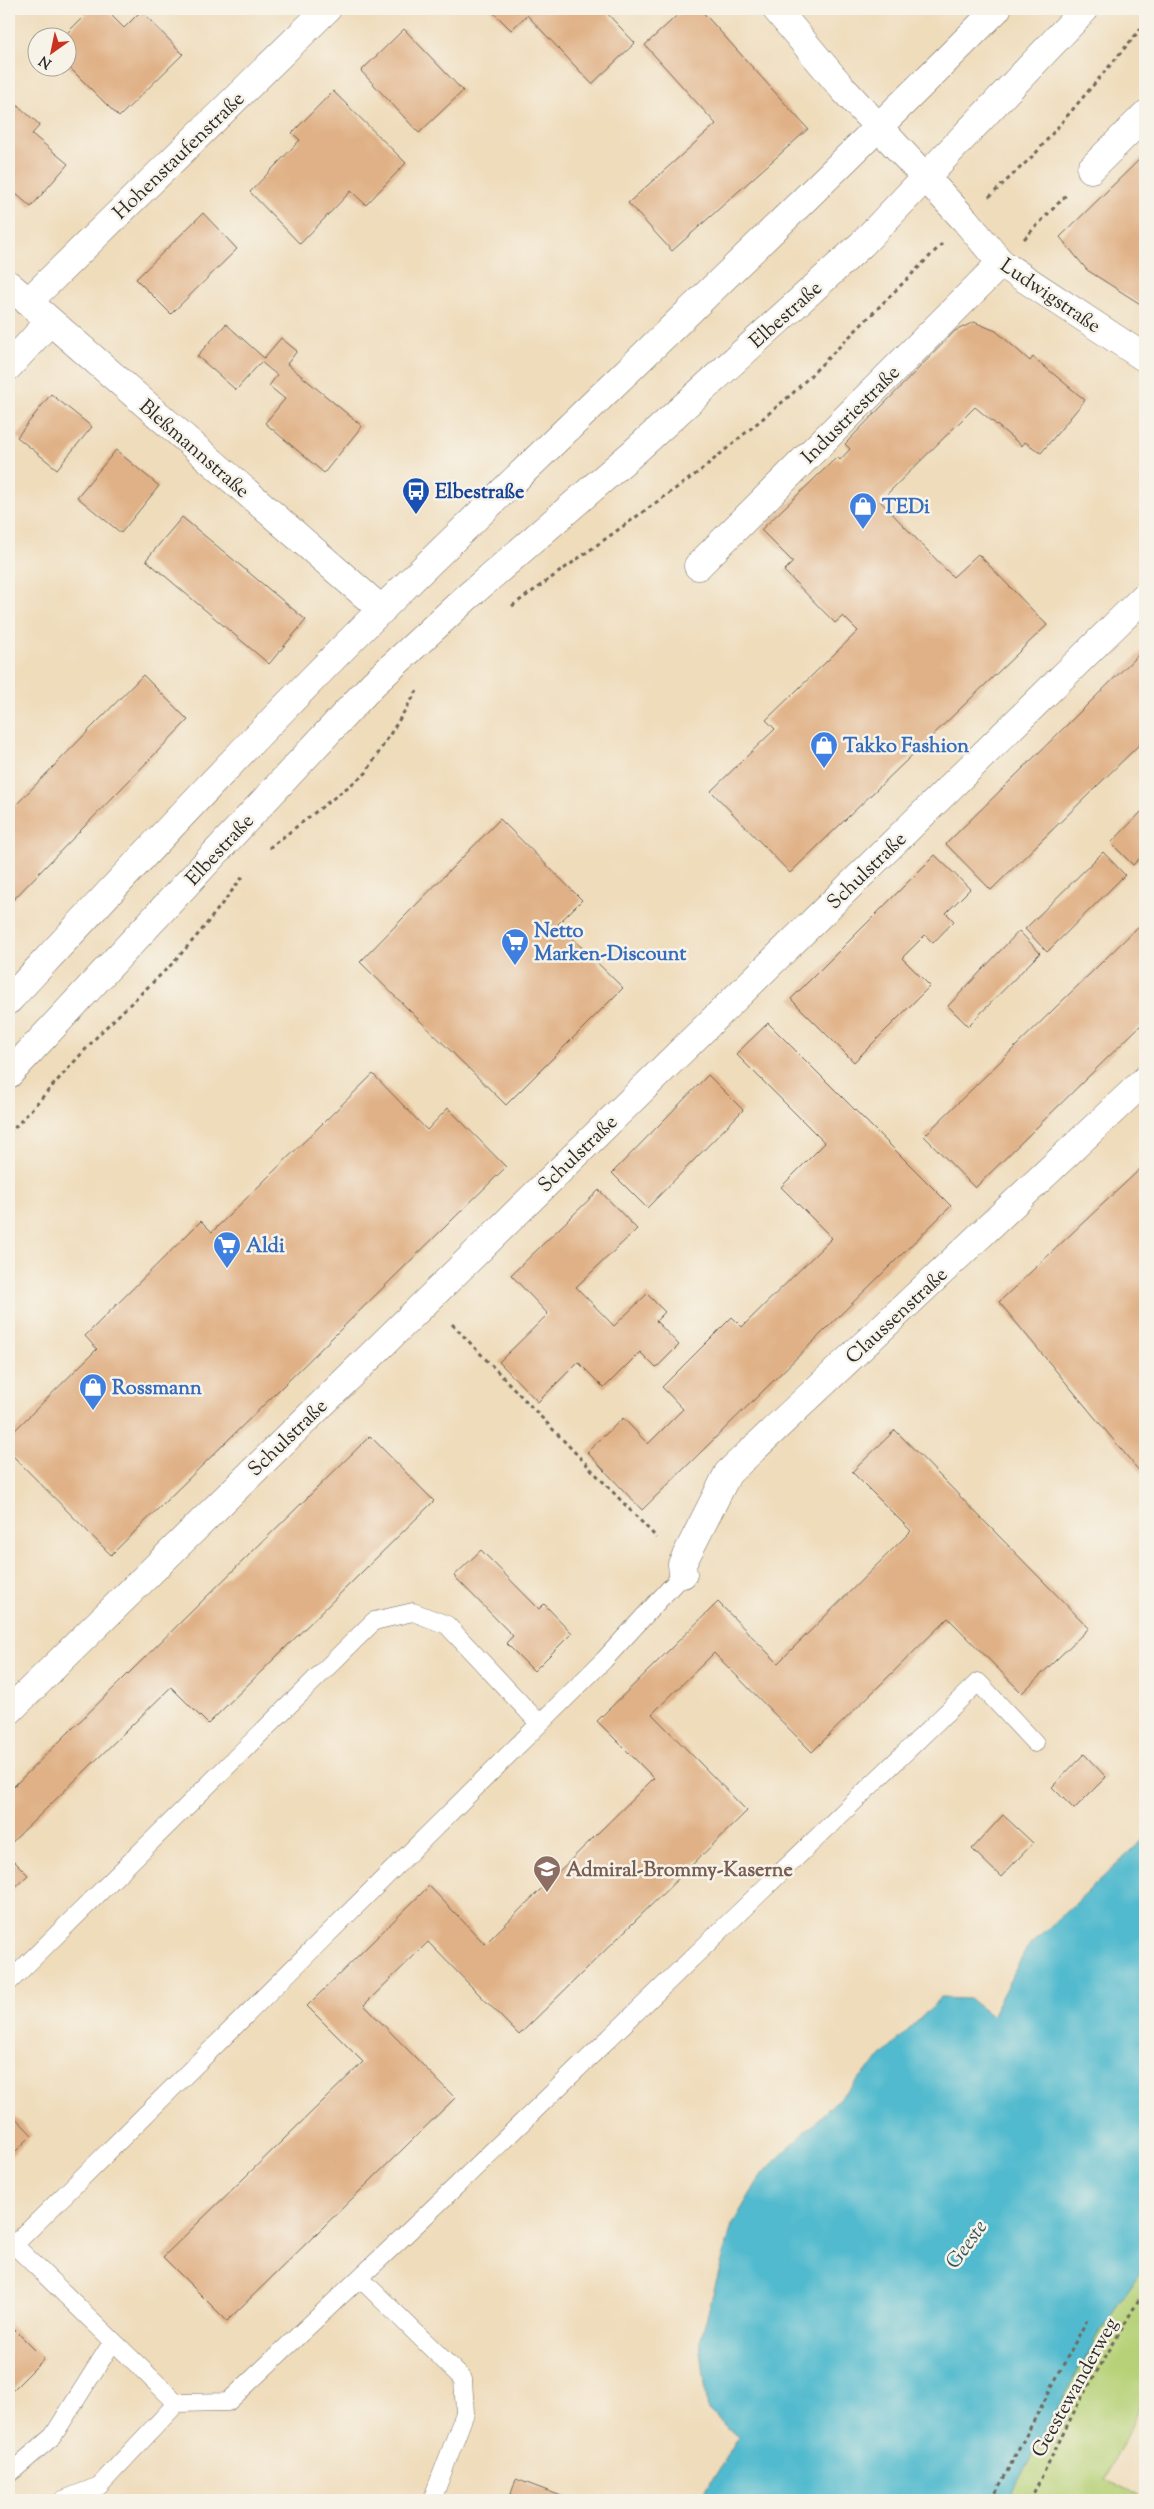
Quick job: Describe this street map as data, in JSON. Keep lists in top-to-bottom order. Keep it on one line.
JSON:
{"streets":{"street":["Hohenstaufenstraße","Ludwigstraße","Elbestraße","Industriestraße","Bleßmannstraße","Schulstraße","Claussenstraße"],"path":["Geestewanderweg"]},"crossings":[["Hohenstaufenstraße","Bleßmannstraße"],["Ludwigstraße","Elbestraße"],["Ludwigstraße","Industriestraße"]],"water":["Geeste"],"places":{"bus stop":["Elbestraße"],"shop":["TEDi","Takko Fashion","Rossmann"],"supermarket":["Netto Marken-Discount","Aldi"],"school or university":["Admiral-Brommy-Kaserne"]},"north":"bottom left"}
